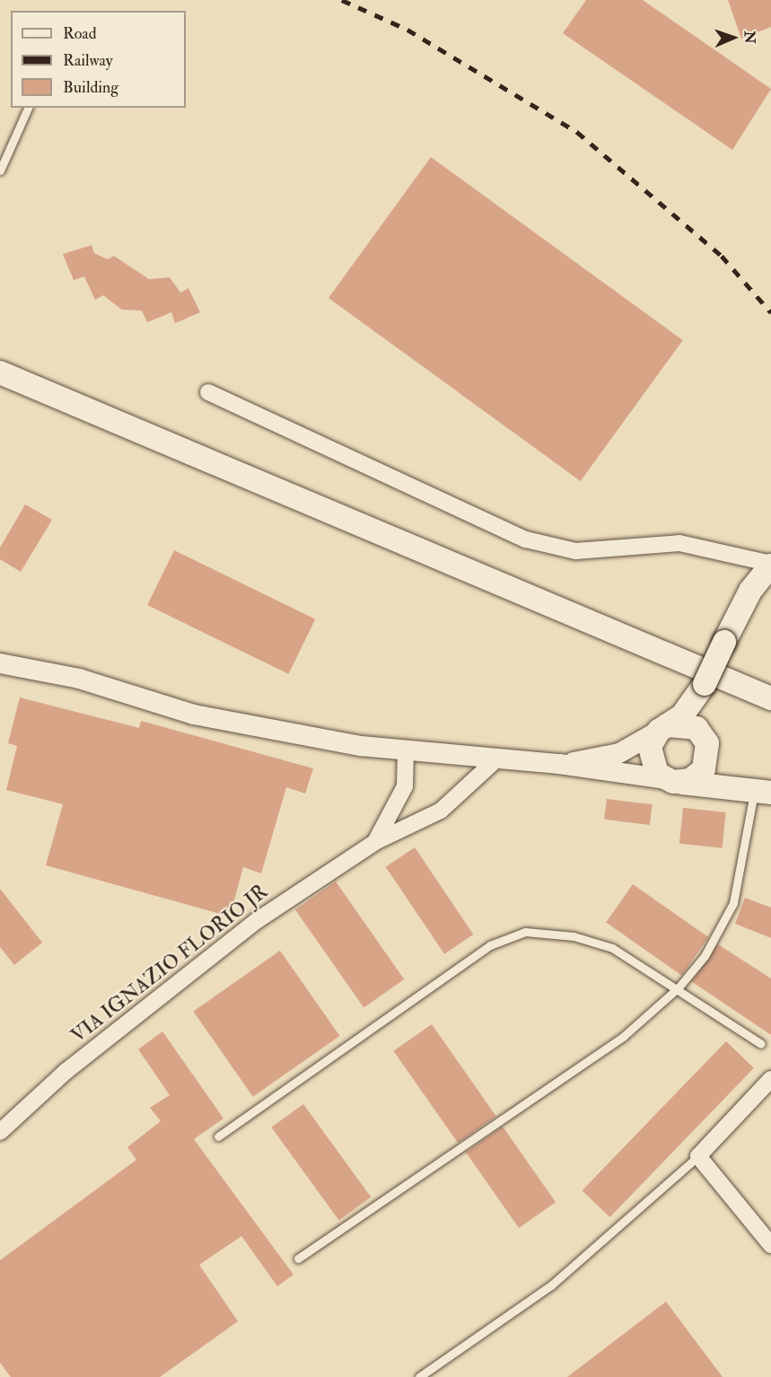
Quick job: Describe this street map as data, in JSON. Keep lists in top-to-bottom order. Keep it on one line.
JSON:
{"streets":{"street":["VIA IGNAZIO FLORIO JR"]},"legend":["Road","Railway","Building"],"north":"right"}
